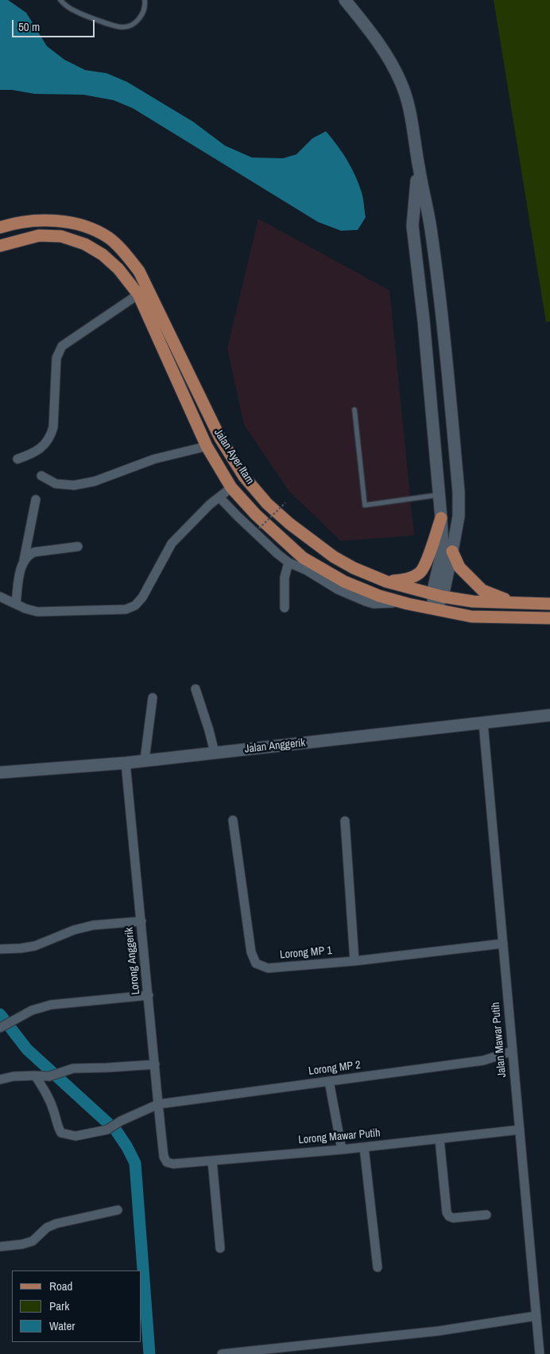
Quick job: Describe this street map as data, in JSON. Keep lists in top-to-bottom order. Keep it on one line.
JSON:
{"streets":{"main road":["Jalan Ayer Itam"],"street":["Jalan Anggerik","Lorong MP 1","Lorong Anggerik","Jalan Mawar Putih","Lorong MP 2","Lorong Mawar Putih"]},"crossings":[["Jalan Anggerik","Lorong Anggerik"],["Jalan Anggerik","Jalan Mawar Putih"],["Lorong MP 1","Jalan Mawar Putih"],["Lorong Anggerik","Lorong MP 2"],["Lorong Anggerik","Lorong Mawar Putih"],["Jalan Mawar Putih","Lorong MP 2"],["Jalan Mawar Putih","Lorong Mawar Putih"]],"legend":["Road","Park","Water"],"scale_bar":"50 m"}
